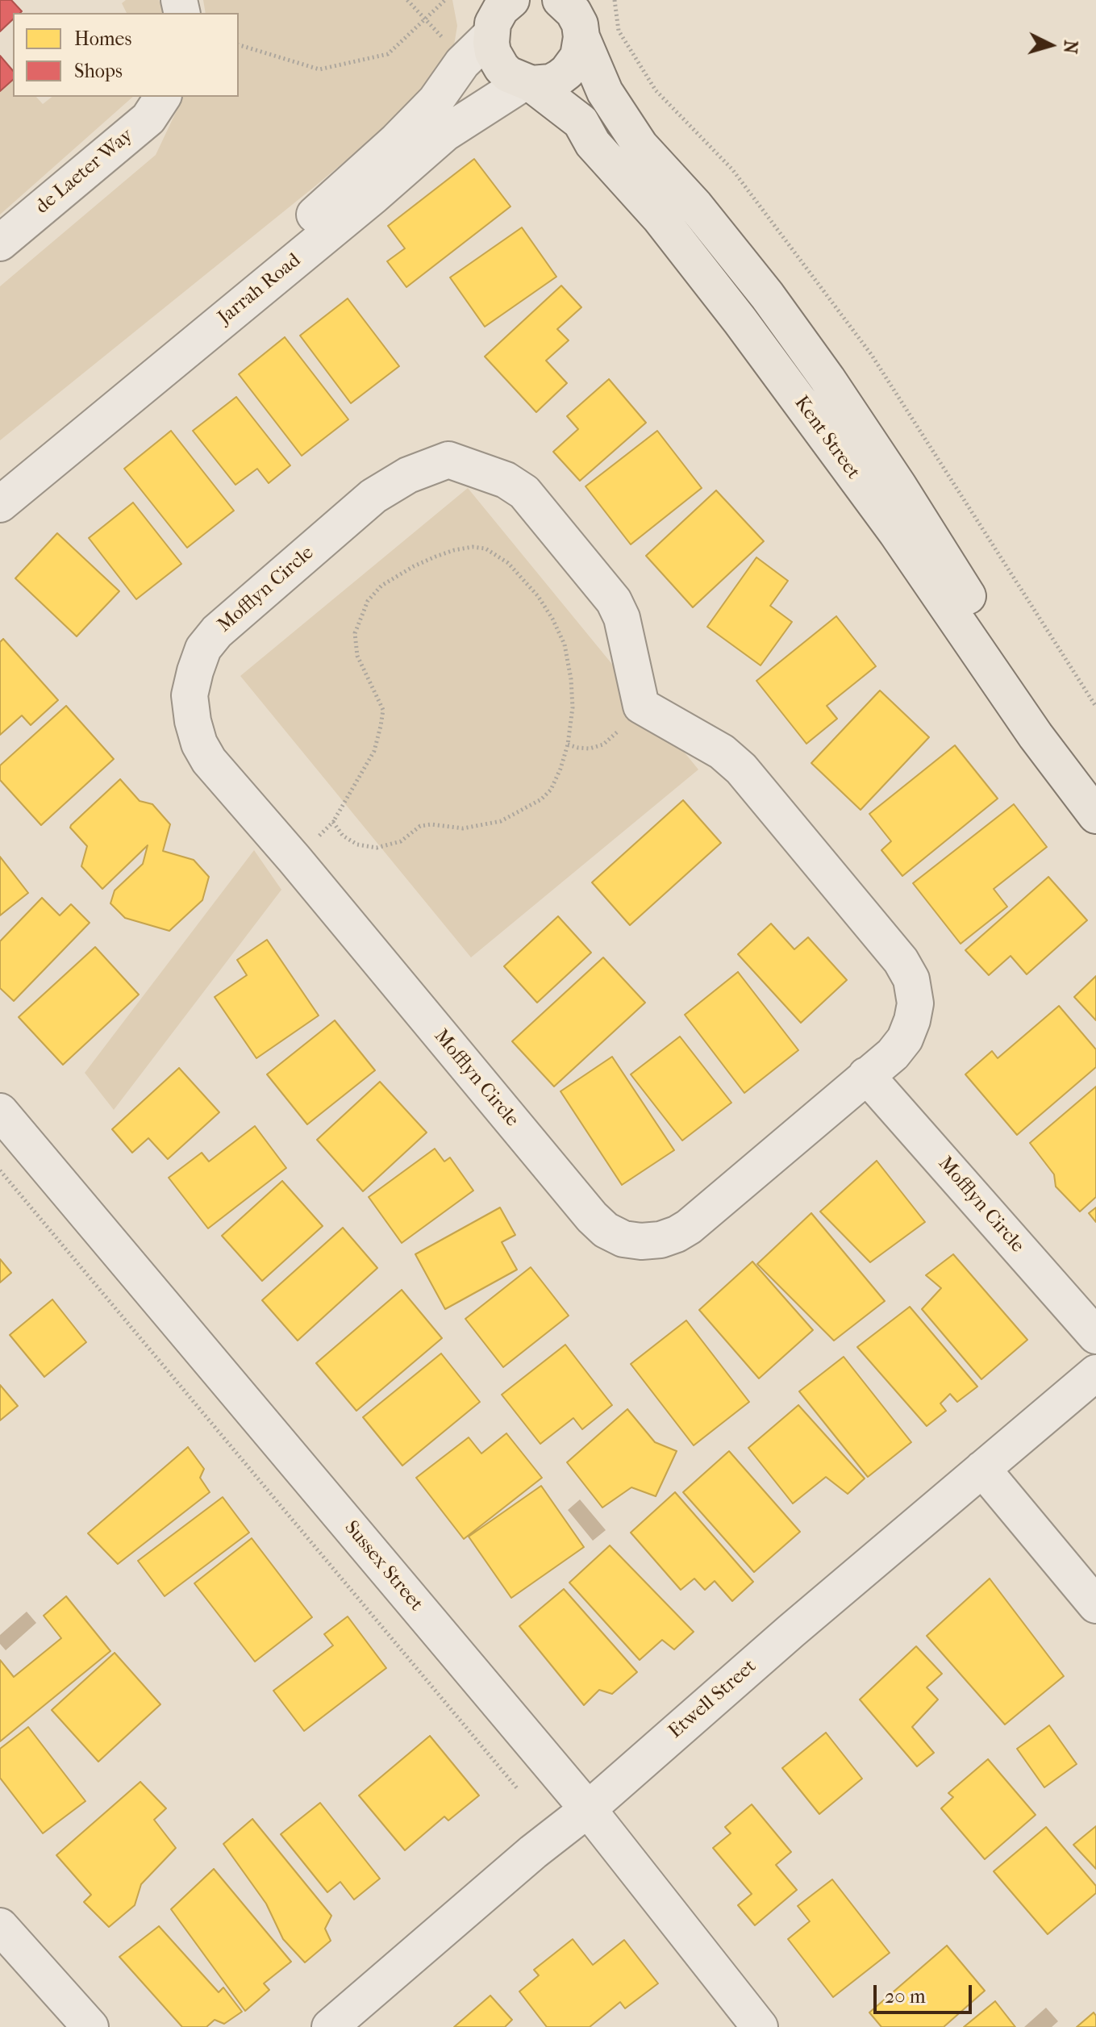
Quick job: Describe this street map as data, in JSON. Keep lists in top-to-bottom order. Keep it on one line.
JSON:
{"streets":{"main road":["Kent Street"],"street":["de Laeter Way","Jarrah Road","Mofflyn Circle","Sussex Street","Etwell Street"]},"crossings":[["Jarrah Road","Kent Street"],["Sussex Street","Etwell Street"]],"legend":["Homes","Shops"],"scale_bar":"20 m","north":"right"}
